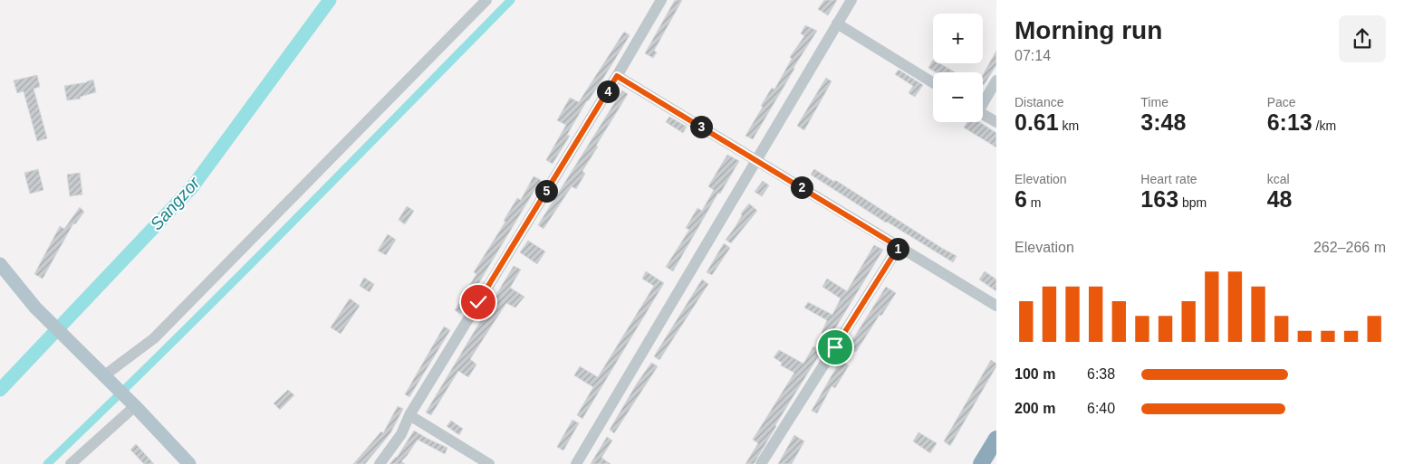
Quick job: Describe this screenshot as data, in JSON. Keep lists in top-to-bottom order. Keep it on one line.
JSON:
{"water":["Sangzor"],"page":{"heading":["Morning run","07:14"],"map_buttons":["+","−"],"stats":[["Distance","0.61 km"],["Time","3:48"],["Pace","6:13 /km"],["Elevation","6 m"],["Heart rate","163 bpm"],["kcal","48"]],"pins":["4","3","2","5","1"],"chart":["Elevation","262–266 m"],"list":[{"name":"100 m","note":"6:38"},{"name":"200 m","note":"6:40"}]}}
